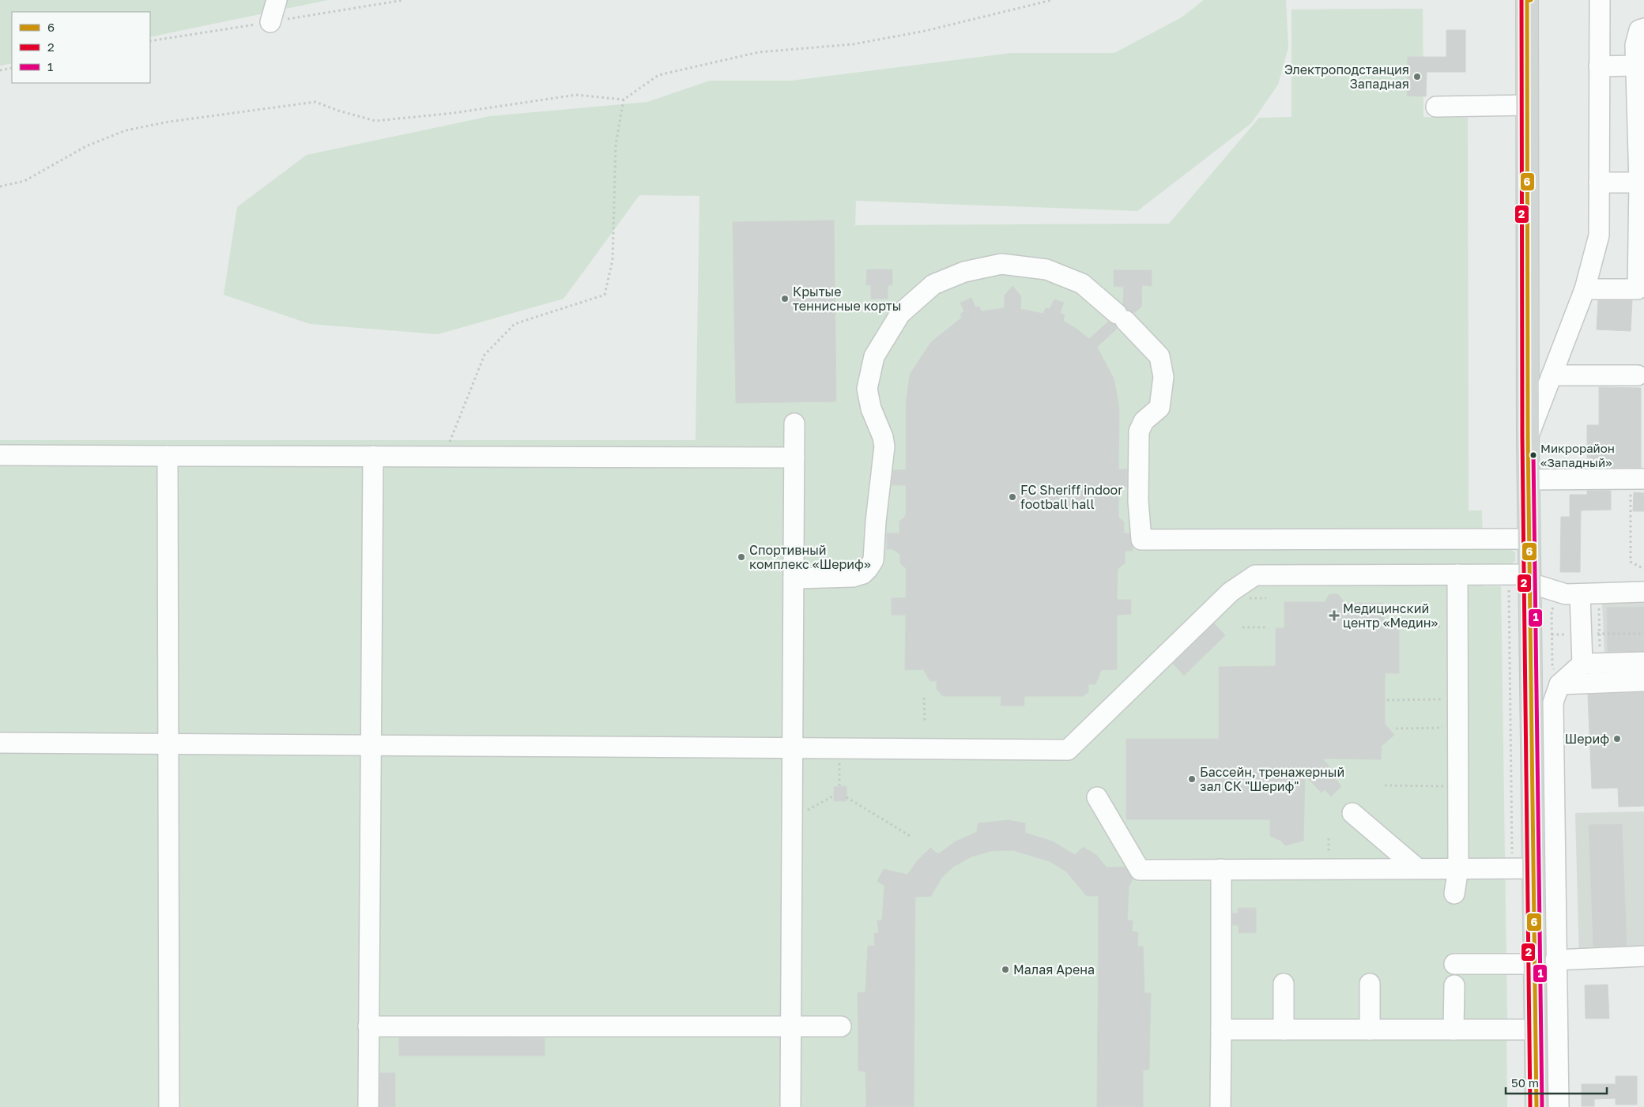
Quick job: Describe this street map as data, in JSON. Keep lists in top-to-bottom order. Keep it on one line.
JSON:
{"places":{"other":["Электроподстанция Западная","Крытые теннисные корты","Микрорайон «Западный»","FC Sheriff indoor football hall","Спортивный комплекс «Шериф»","Шериф","Бассейн, тренажерный зал СК \"Шериф\"","Малая Арена"],"health":["Медицинский центр «Медин»"]},"lines":["transit line 6","transit line 2","transit line 1"],"legend":["6","2","1"],"scale_bar":"50 m"}
